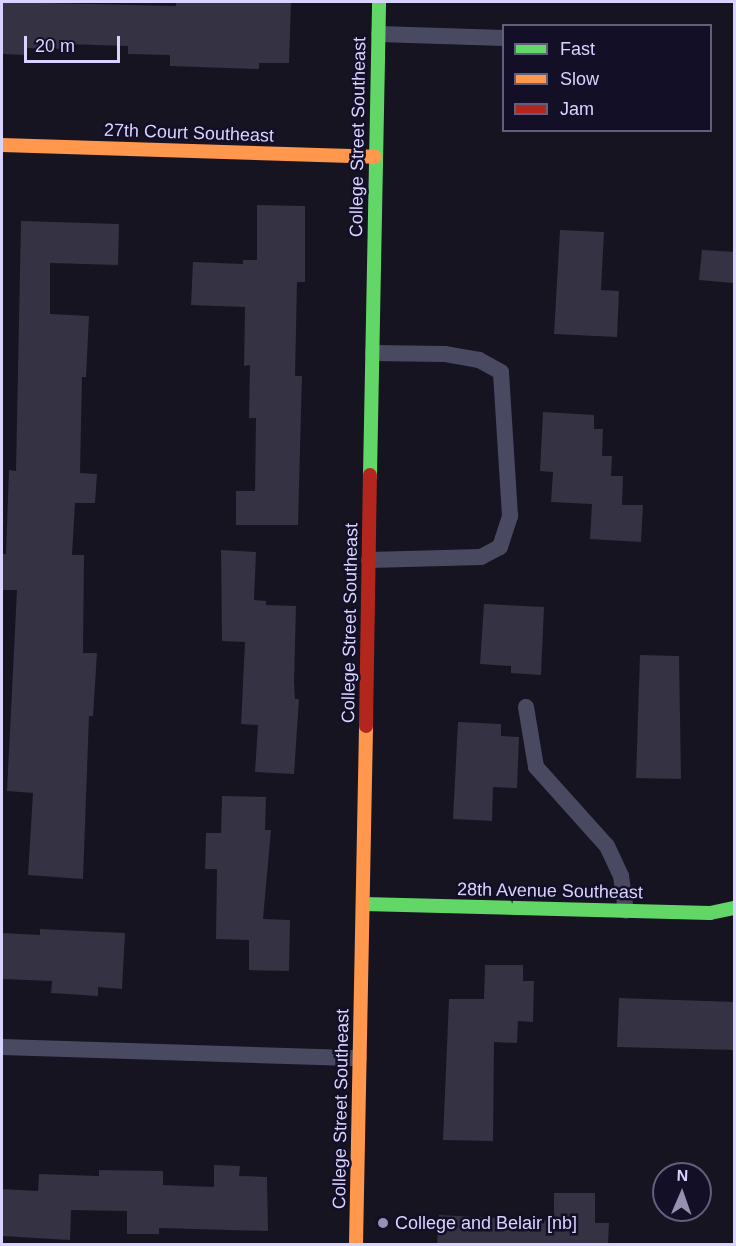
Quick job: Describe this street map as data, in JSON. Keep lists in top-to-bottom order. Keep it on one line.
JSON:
{"streets":{"main road":["27th Court Southeast","College Street Southeast","28th Avenue Southeast"]},"crossings":[["27th Court Southeast","College Street Southeast"],["College Street Southeast","28th Avenue Southeast"]],"places":["College and Belair [nb]"],"legend":["Fast","Slow","Jam"],"scale_bar":"20 m","north":"top"}
